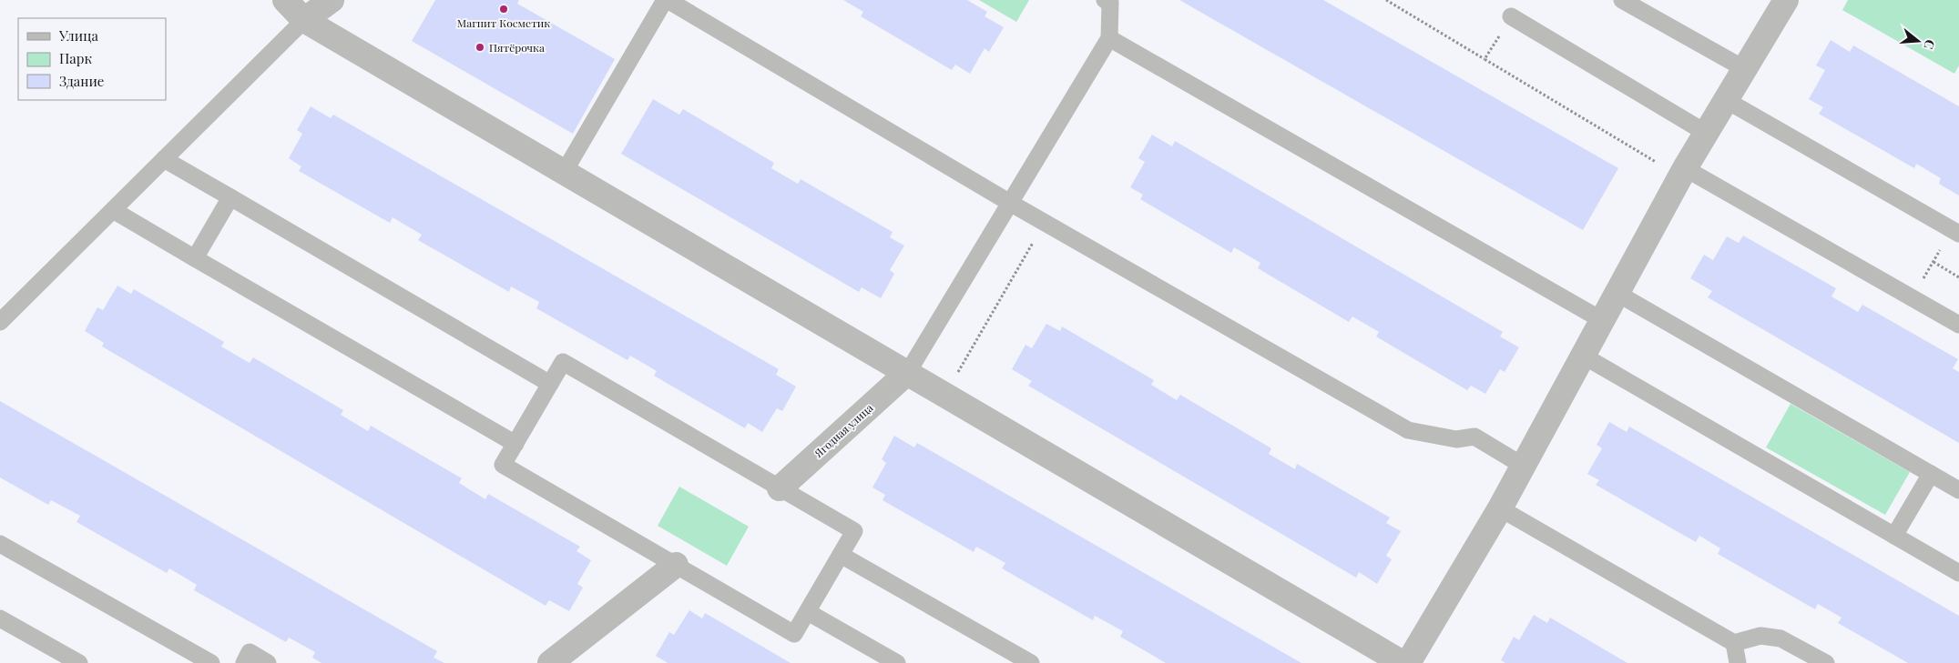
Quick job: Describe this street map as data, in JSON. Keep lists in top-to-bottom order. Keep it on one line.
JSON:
{"streets":{"street":["Ягодная улица"]},"places":["Магнит Косметик","Пятёрочка"],"legend":["Улица","Парк","Здание"],"north":"right"}
